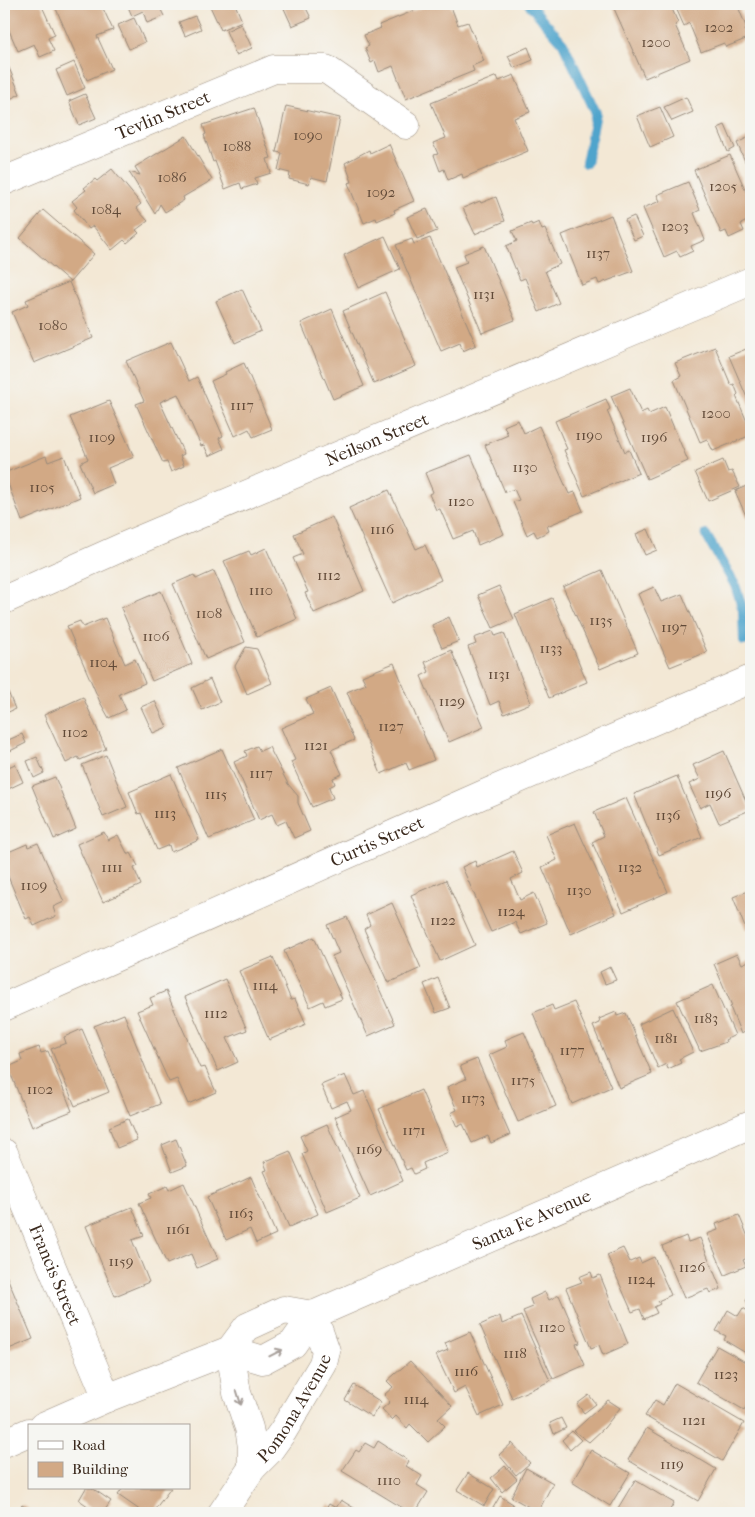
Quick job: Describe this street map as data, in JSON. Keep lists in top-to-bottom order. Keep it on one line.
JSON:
{"streets":{"street":["Tevlin Street","Neilson Street","Curtis Street","Santa Fe Avenue","Francis Street","Pomona Avenue"]},"crossings":[["Santa Fe Avenue","Pomona Avenue"]],"house_numbers":["1202","1200","1090","1088","1086","1205","1092","1084","1203","1137","1131","1080","1117","1200","1190","1109","1196","1130","1105","1120","1116","1112","1110","1108","1135","1197","1106","1133","1104","1131","1129","1127","1102","1121","1117","1196","1115","1113","1136","1111","1132","1109","1130","1124","1122","1114","1112","1183","1181","1177","1175","1102","1173","1171","1169","1163","1161","1159","1126","1124","1120","1118","1116","1123","1114","1121","1119","1110"],"legend":["Road","Building"]}
